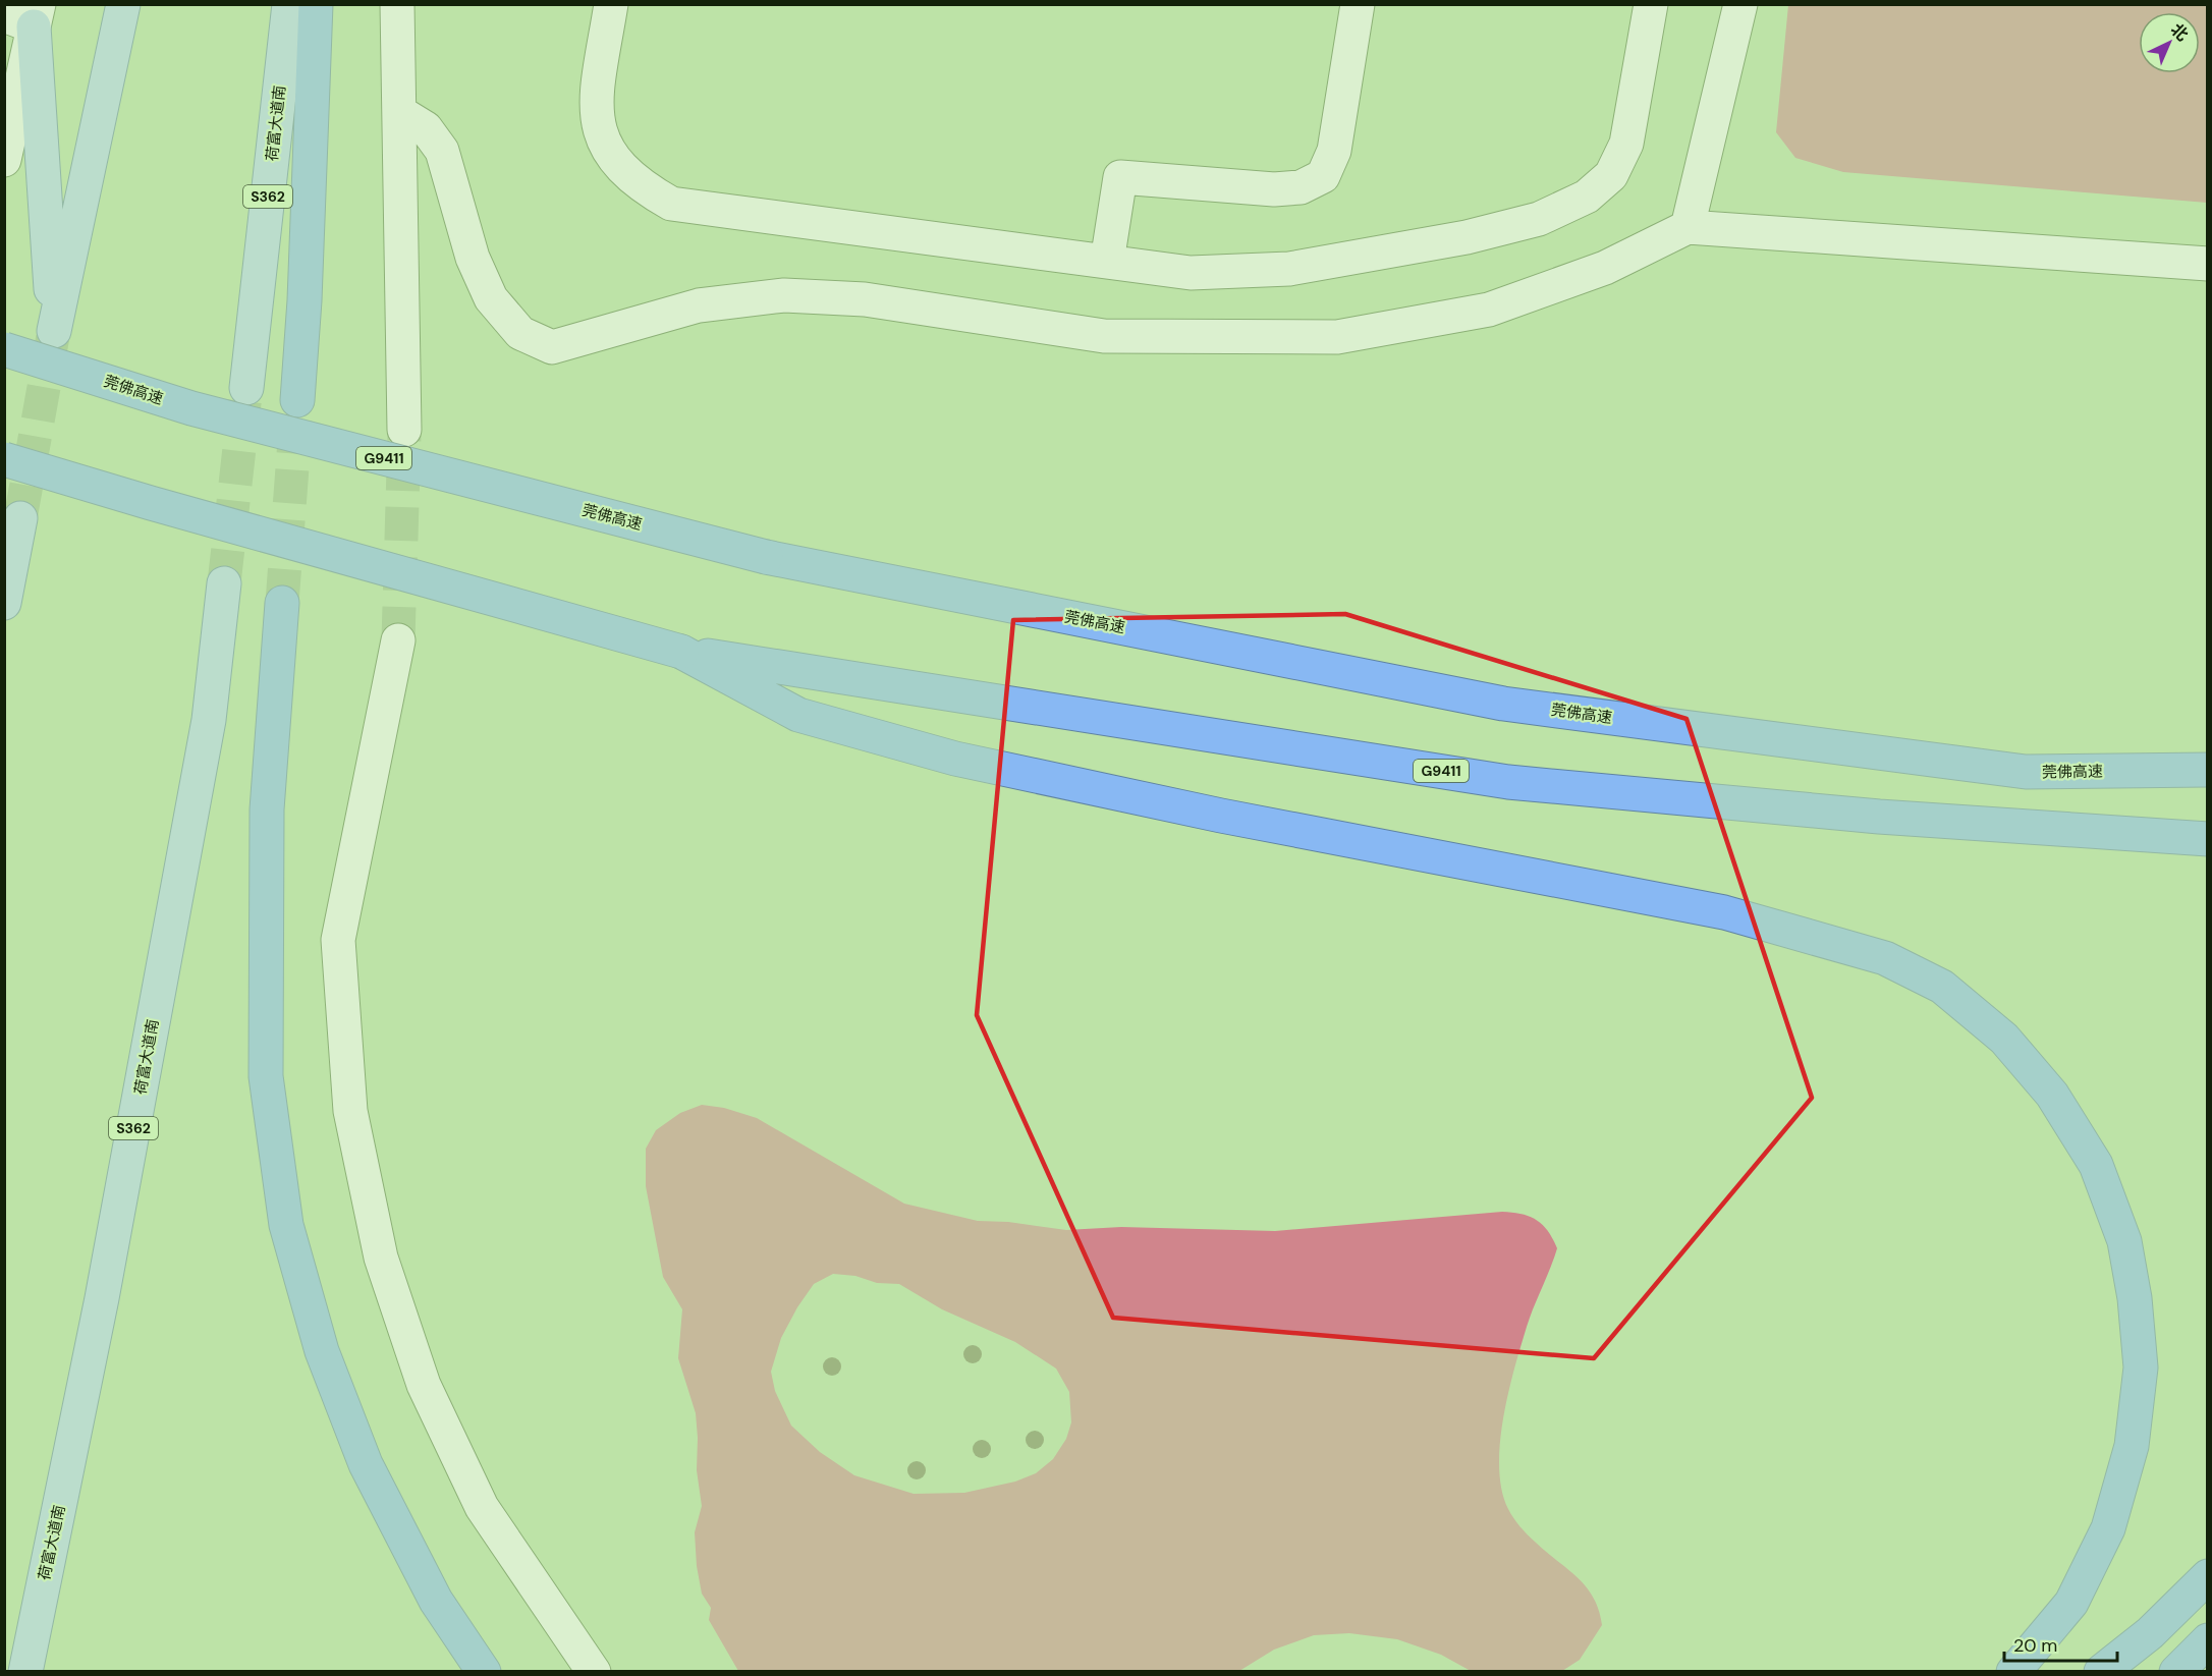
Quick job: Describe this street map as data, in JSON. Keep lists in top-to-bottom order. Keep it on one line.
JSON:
{"streets":{"highway":["莞佛高速","G9411"],"main road":["荷富大道南","S362"]},"scale_bar":"20 m","north":"top right"}
